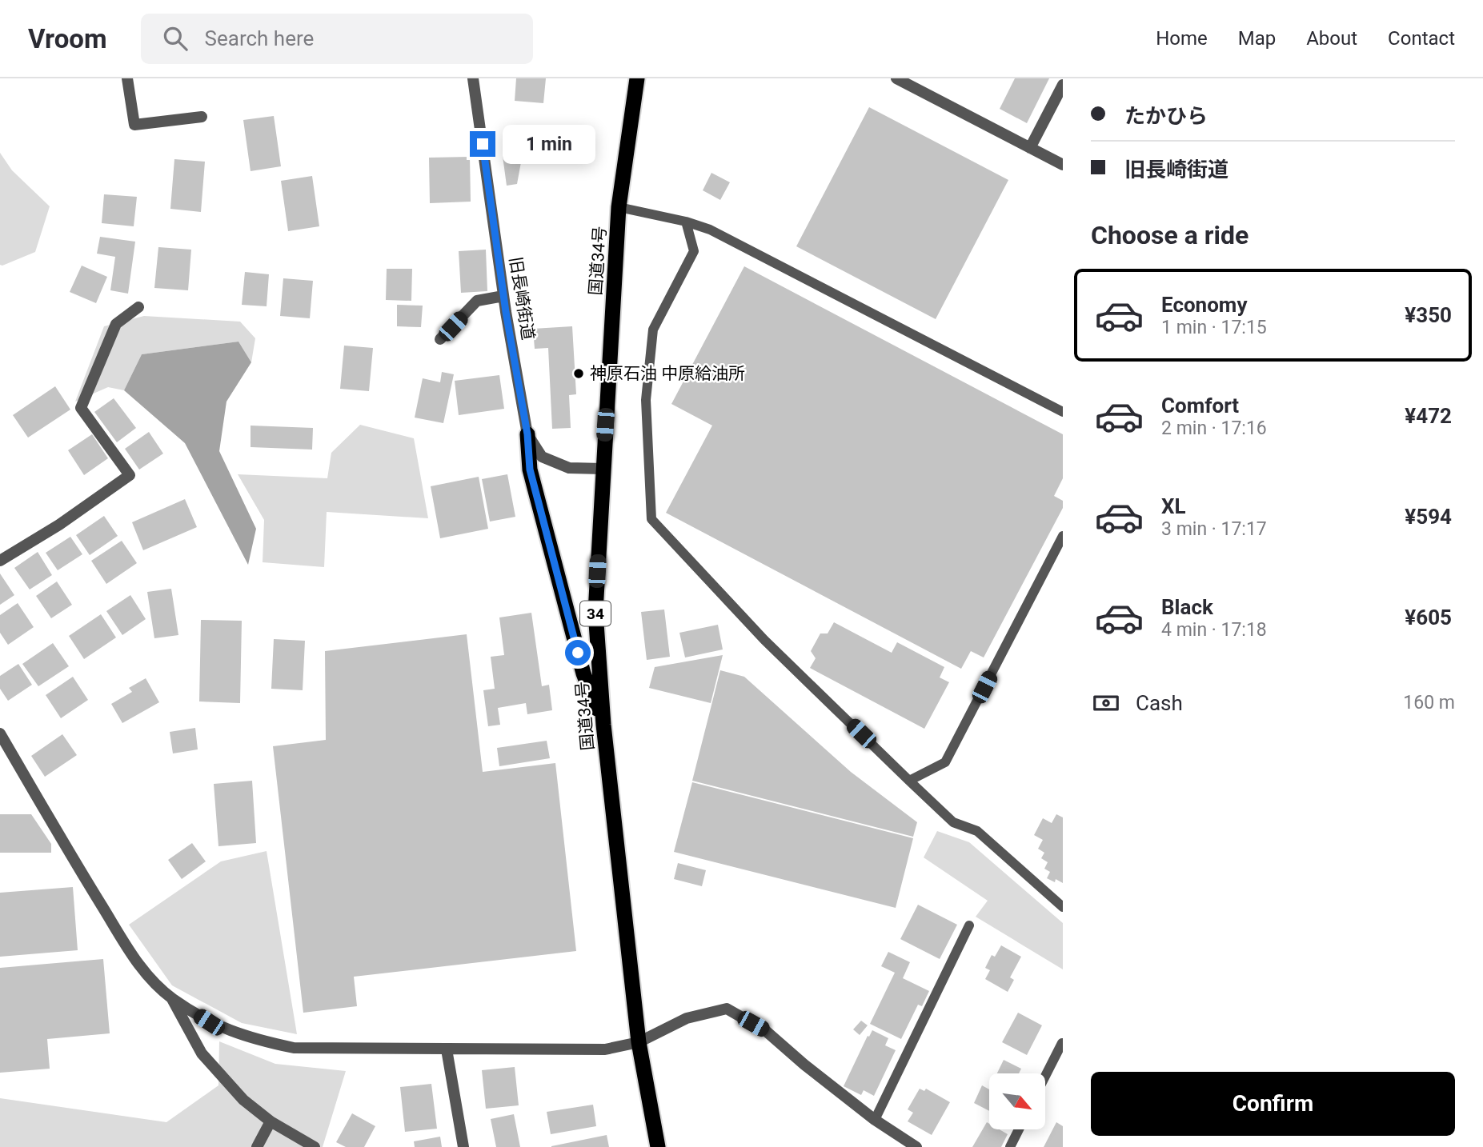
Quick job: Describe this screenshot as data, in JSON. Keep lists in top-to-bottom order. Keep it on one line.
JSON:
{"streets":{"highway":["国道34号","34"],"street":["旧長崎街道"]},"crossings":[["国道34号","旧長崎街道"]],"places":["神原石油 中原給油所"],"north":"bottom right","page":{"header":"Vroom","search":"Search here","nav":["Home","Map","About","Contact"],"banner":["たかひら","旧長崎街道"],"bubble":"1 min","heading":"Choose a ride","list":[{"name":"Economy","note":"1 min · 17:15","value":"¥350"},{"name":"Comfort","note":"2 min · 17:16","value":"¥472"},{"name":"XL","note":"3 min · 17:17","value":"¥594"},{"name":"Black","note":"4 min · 17:18","value":"¥605"}],"pay":["Cash","160 m"],"buttons":"Confirm"}}
